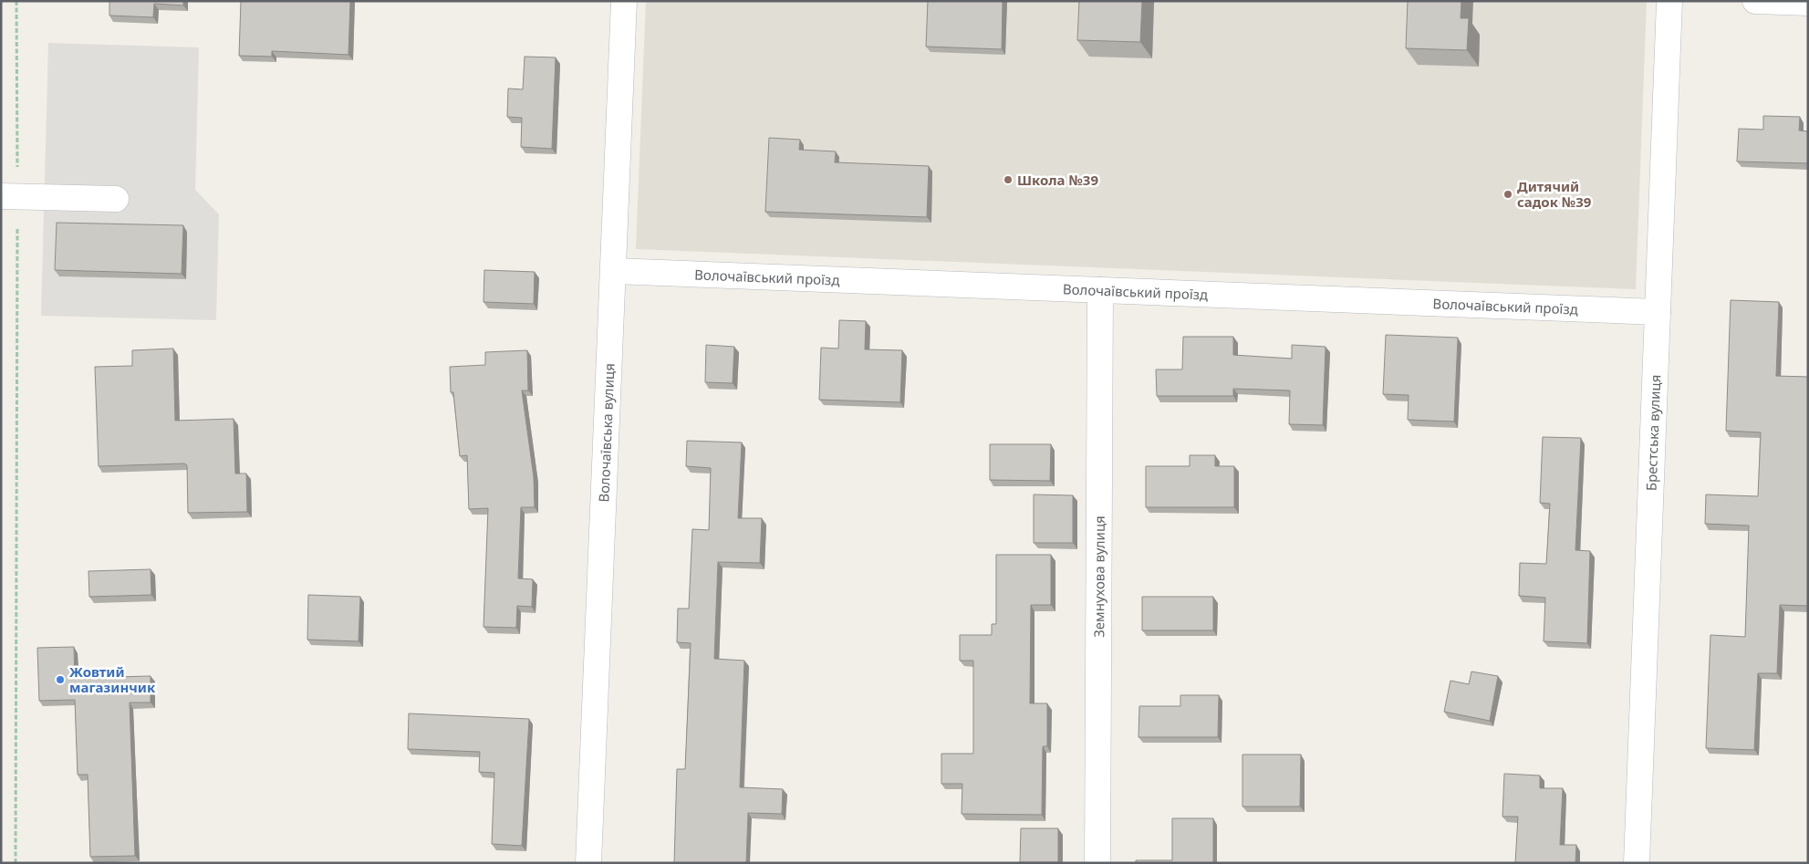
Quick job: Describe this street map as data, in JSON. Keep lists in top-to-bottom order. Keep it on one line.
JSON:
{"streets":{"street":["Волочаївський проїзд","Брестська вулиця","Волочаївська вулиця","Земнухова вулиця"]},"crossings":[["Волочаївський проїзд","Брестська вулиця"],["Волочаївський проїзд","Волочаївська вулиця"],["Волочаївський проїзд","Земнухова вулиця"]],"places":["Школа №39","Дитячий садок №39","Жовтий магазинчик"]}
